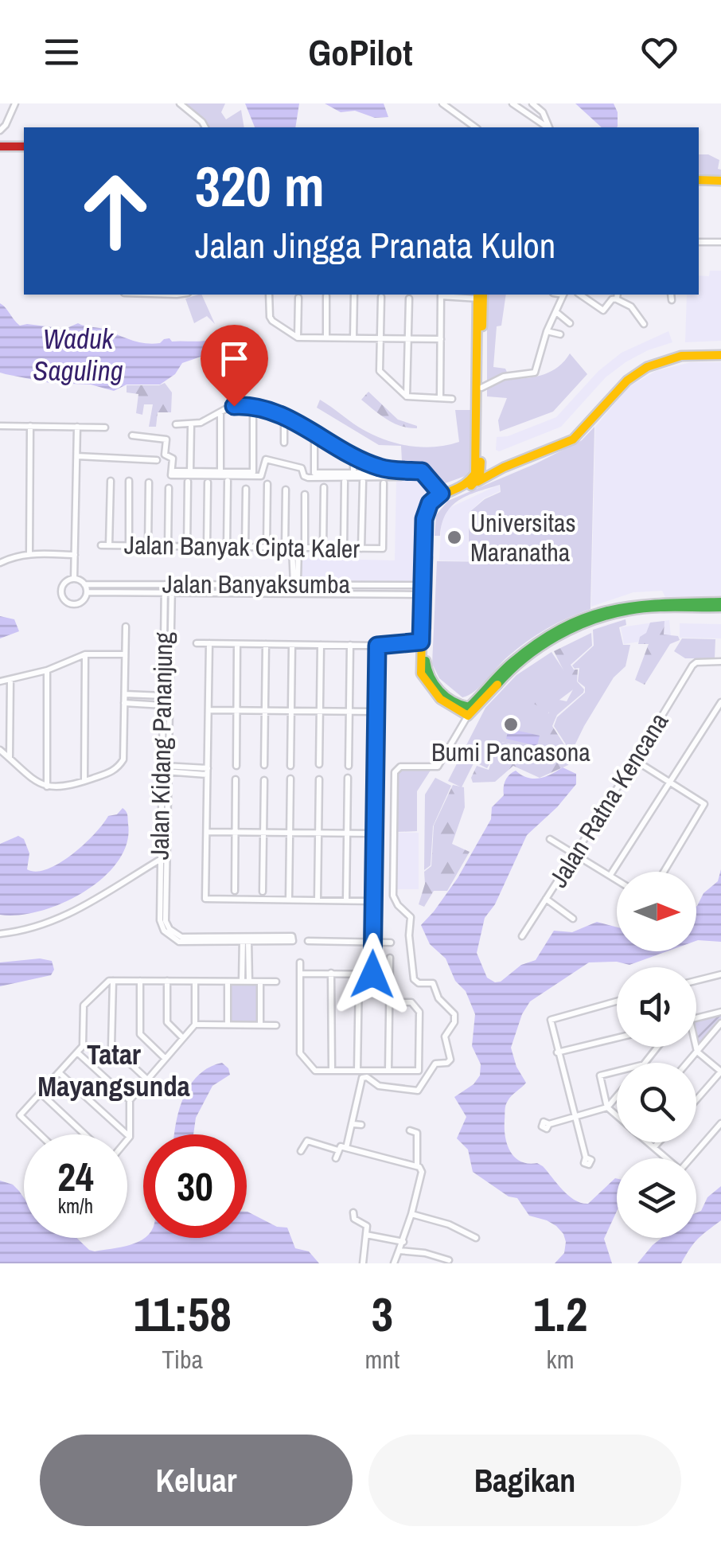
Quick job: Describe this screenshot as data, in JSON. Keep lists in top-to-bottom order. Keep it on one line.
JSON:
{"streets":{"street":["Jalan Banyak Cipta Kaler","Jalan Banyaksumba","Jalan Kidang Pananjung","Jalan Ratna Kencana"]},"crossings":[["Jalan Banyaksumba","Jalan Kidang Pananjung"]],"districts":["Tatar Mayangsunda"],"water":["Waduk Saguling"],"places":["Universitas Maranatha","Bumi Pancasona"],"north":"right","page":{"header":"GoPilot","turn":["320 m","Jalan Jingga Pranata Kulon"],"speed":"24 km/h","limit":"30","eta":["11:58","Tiba","3","mnt","1.2","km"],"buttons":["Keluar","Bagikan"]}}
